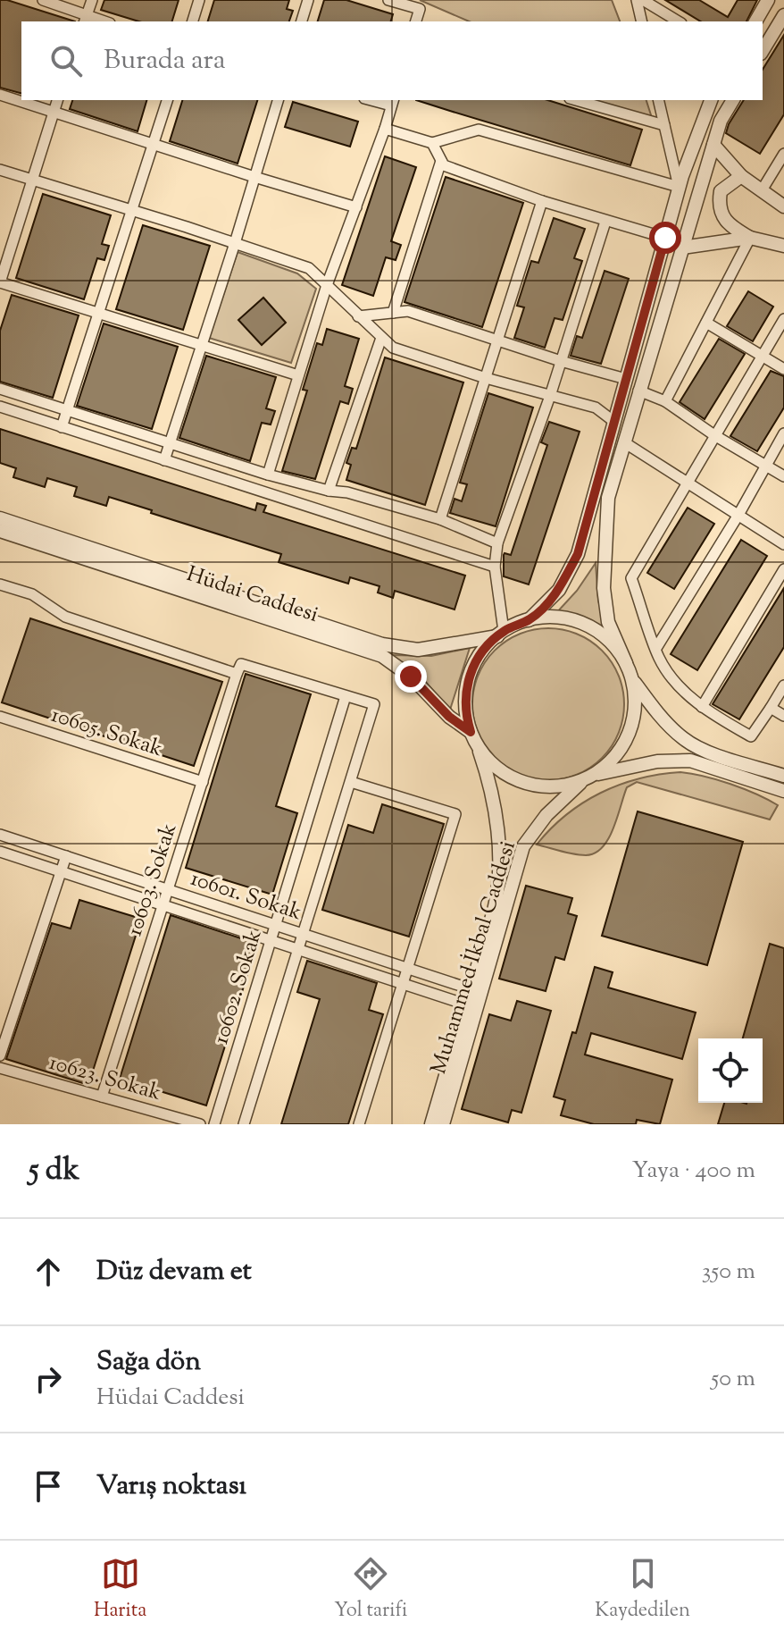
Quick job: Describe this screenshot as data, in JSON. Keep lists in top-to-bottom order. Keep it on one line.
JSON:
{"streets":{"street":["Hüdai Caddesi","10605. Sokak","10603. Sokak","10601. Sokak","Muhammed İkbal Caddesi","10602. Sokak","10623. Sokak"]},"crossings":[["Hüdai Caddesi","Muhammed İkbal Caddesi"],["10605. Sokak","10603. Sokak"],["10603. Sokak","10601. Sokak"],["10603. Sokak","10623. Sokak"],["10601. Sokak","Muhammed İkbal Caddesi"],["10601. Sokak","10602. Sokak"]],"page":{"search":"Burada ara","heading":["5 dk","Yaya · 400 m"],"list":[["Düz devam et","350 m"],["Sağa dön","Hüdai Caddesi","50 m"],"Varış noktası"],"nav":["Harita","Yol tarifi","Kaydedilen"]}}
